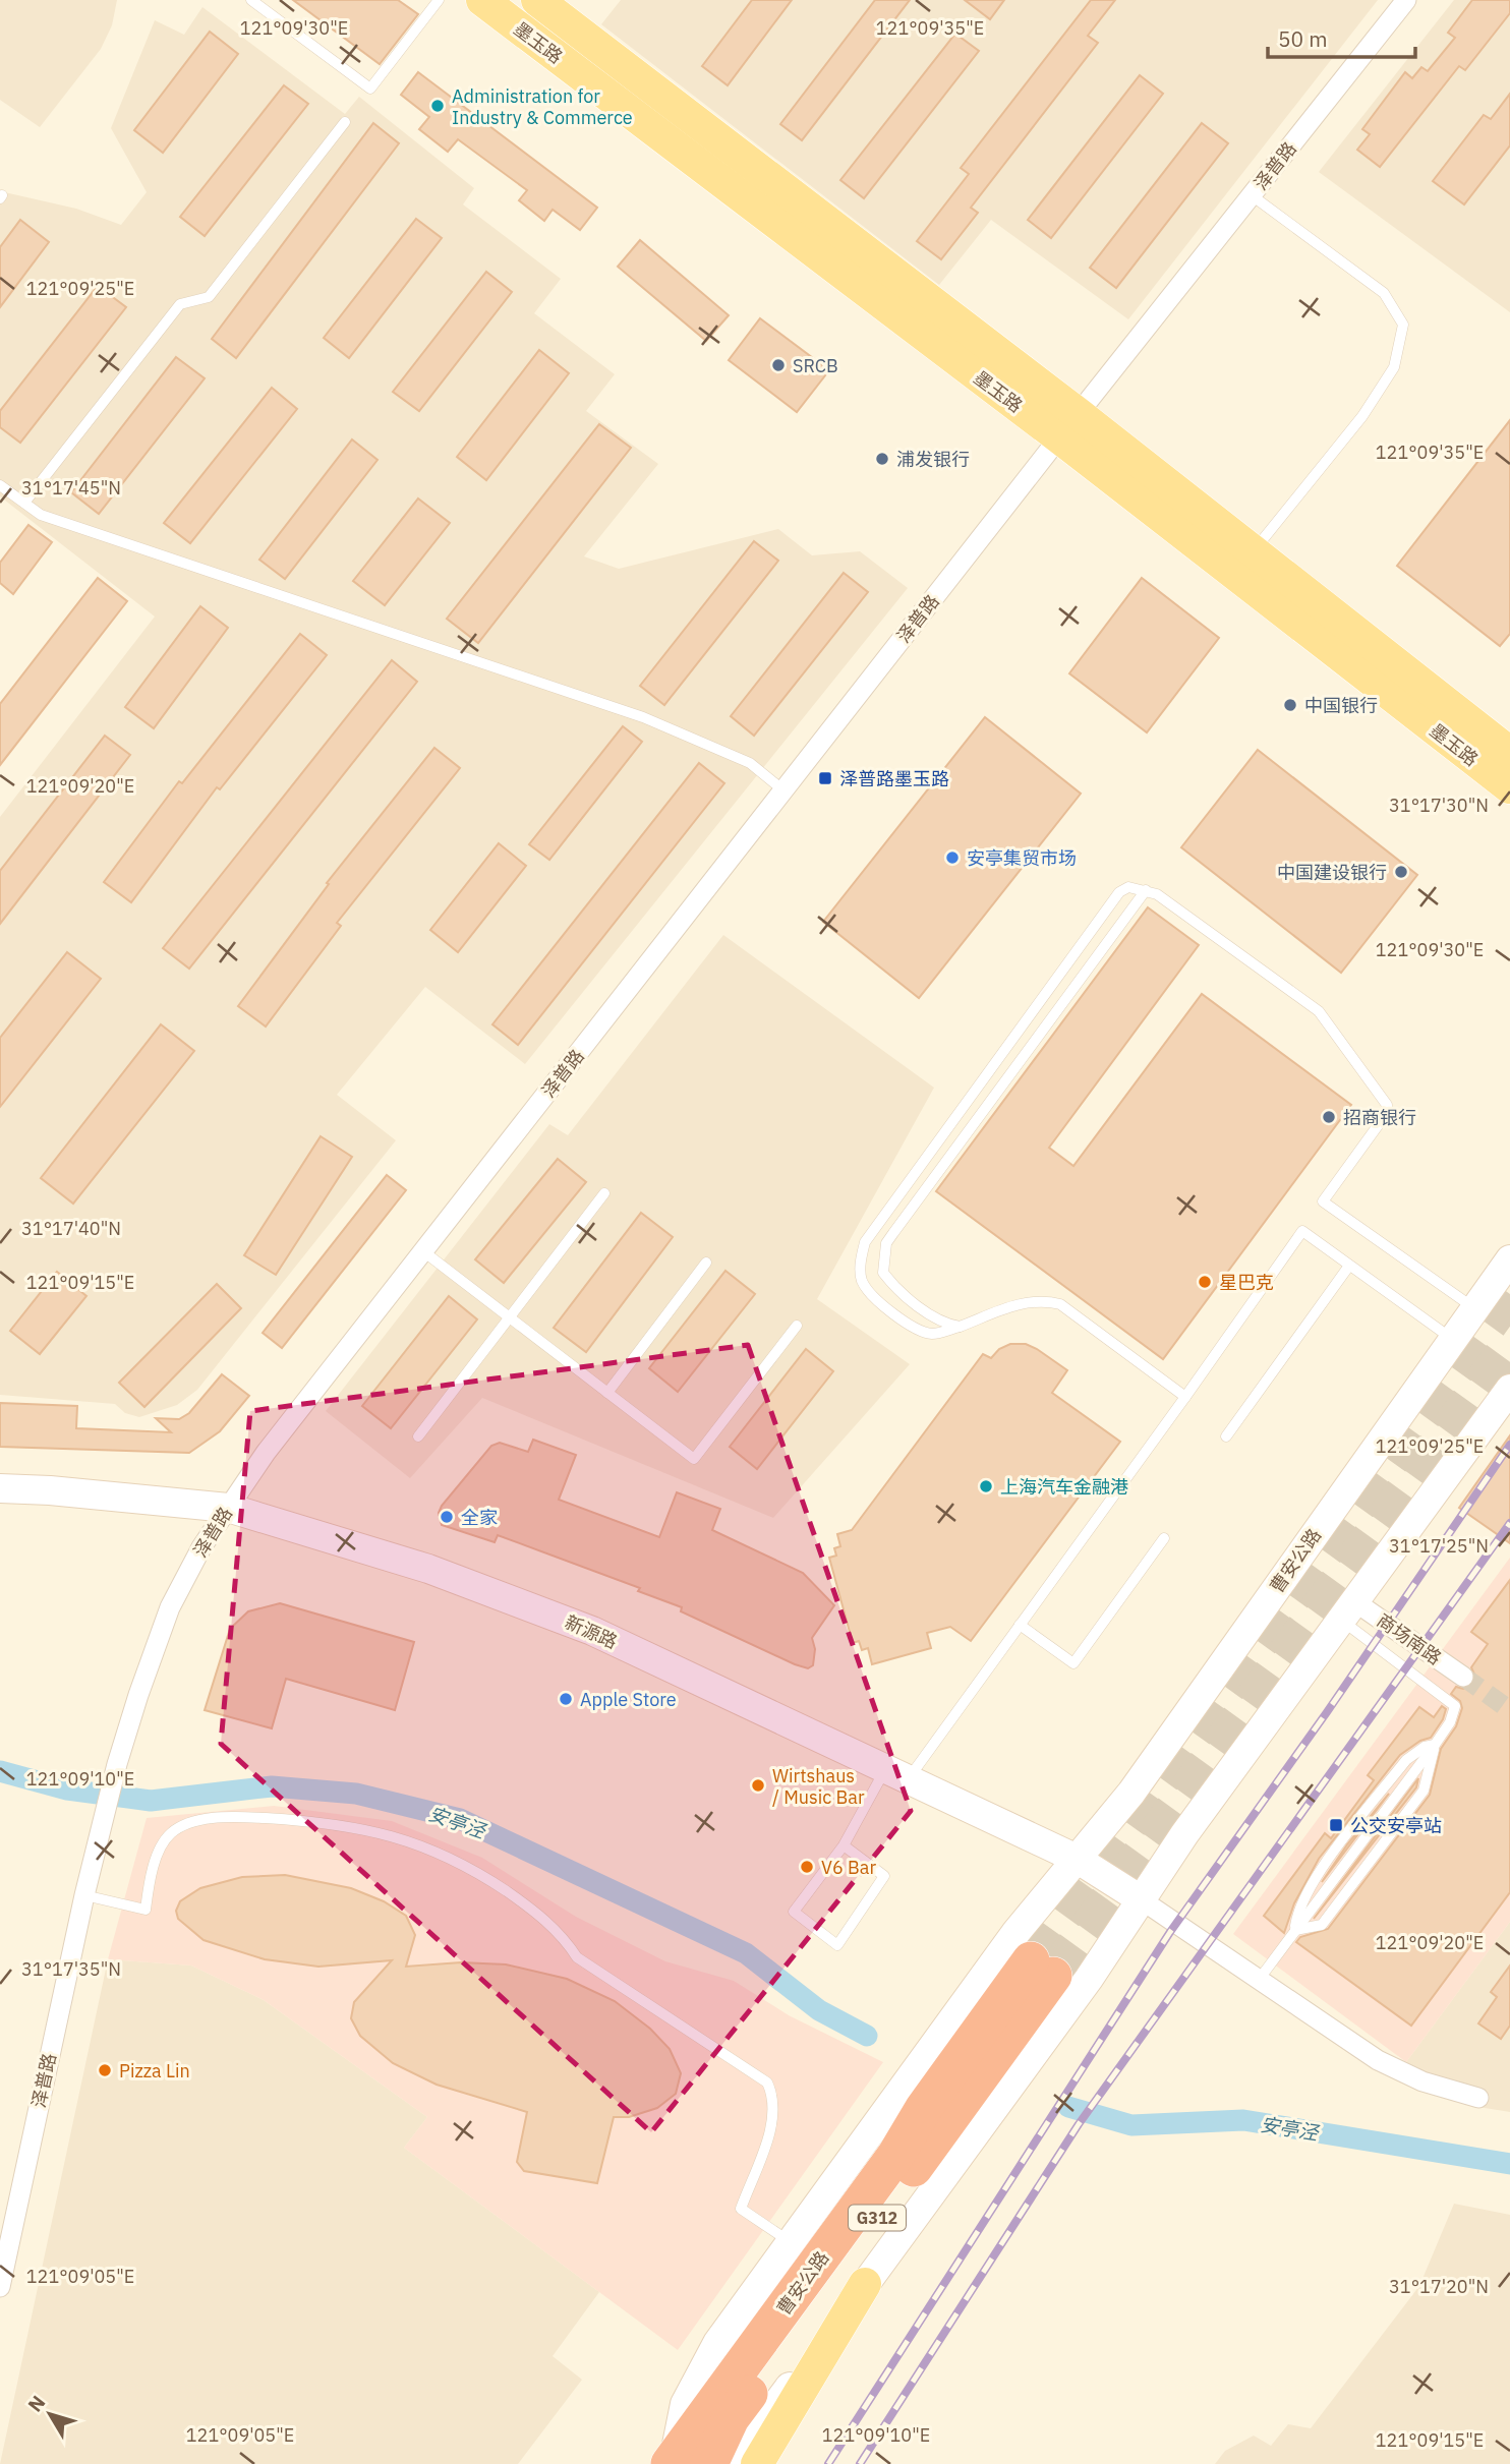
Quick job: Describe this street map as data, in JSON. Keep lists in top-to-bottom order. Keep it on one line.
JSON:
{"streets":{"highway":["曹安公路","G312"],"main road":["墨玉路","新源路"],"street":["泽普路","商场南路"]},"crossings":[["墨玉路","泽普路"],["泽普路","新源路"],["曹安公路","新源路"]],"water":["安亭泾"],"places":{"other":["Administration for Industry & Commerce","SRCB","浦发银行","中国银行","安亭集贸市场","中国建设银行","招商银行","星巴克","上海汽车金融港","全家","Apple Store","Wirtshaus / Music Bar","V6 Bar","Pizza Lin"],"transit":["泽普路墨玉路","公交安亭站"]},"scale_bar":"50 m","north":"top left","coordinates":["121°09'30\"E","121°09'35\"E","121°09'25\"E","31°17'45\"N","121°09'20\"E","31°17'30\"N","31°17'40\"N","121°09'15\"E","31°17'25\"N","121°09'10\"E","31°17'35\"N","121°09'05\"E","31°17'20\"N"]}
